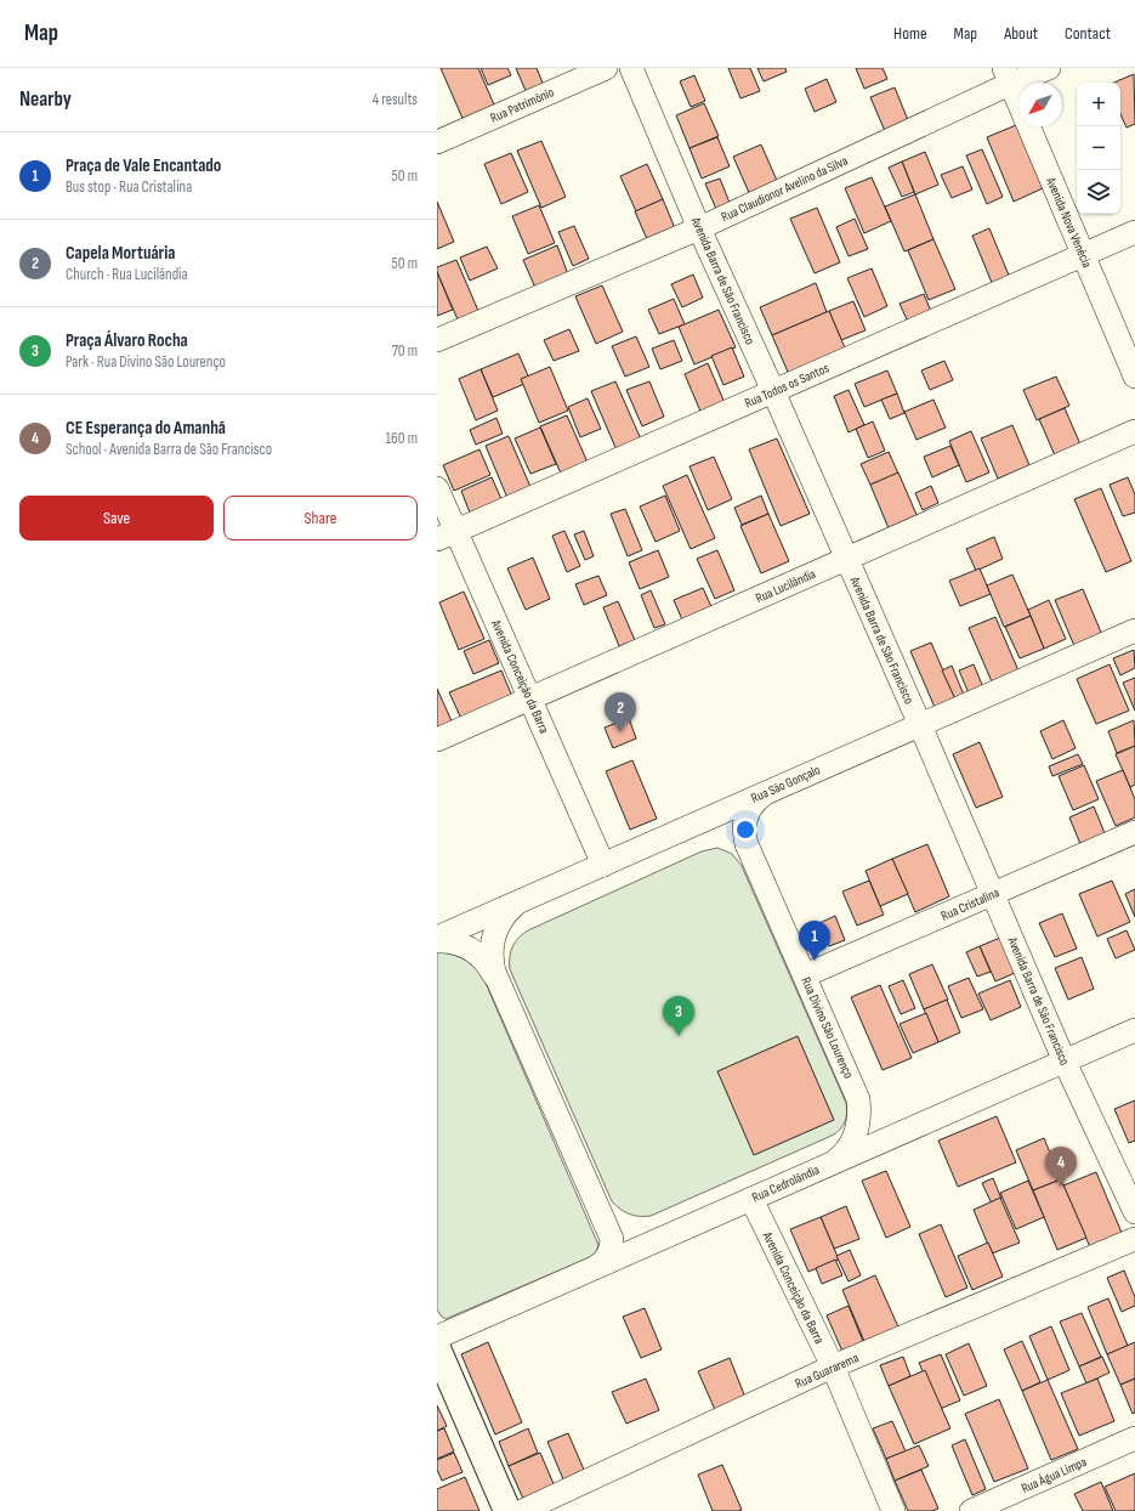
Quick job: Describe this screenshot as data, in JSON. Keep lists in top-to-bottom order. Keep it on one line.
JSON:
{"streets":{"street":["Rua Patrimônio","Rua Claudionor Avelino da Silva","Avenida Nova Venécia","Avenida Barra de São Francisco","Rua Todos os Santos","Rua Lucilândia","Avenida Conceição da Barra","Rua São Gonçalo","Rua Cristalina","Rua Divino São Lourenço","Rua Cedrolândia","Rua Guararema","Rua Água Limpa"]},"crossings":[["Rua Claudionor Avelino da Silva","Avenida Nova Venécia"],["Rua Claudionor Avelino da Silva","Avenida Barra de São Francisco"],["Avenida Nova Venécia","Rua Todos os Santos"],["Avenida Barra de São Francisco","Rua Todos os Santos"],["Avenida Barra de São Francisco","Rua Lucilândia"],["Avenida Barra de São Francisco","Rua São Gonçalo"],["Avenida Barra de São Francisco","Rua Cristalina"],["Avenida Barra de São Francisco","Rua Cedrolândia"],["Rua Todos os Santos","Avenida Conceição da Barra"],["Rua Lucilândia","Avenida Conceição da Barra"],["Avenida Conceição da Barra","Rua São Gonçalo"],["Avenida Conceição da Barra","Rua Cedrolândia"],["Avenida Conceição da Barra","Rua Guararema"],["Rua São Gonçalo","Rua Divino São Lourenço"],["Rua Cristalina","Rua Divino São Lourenço"],["Rua Divino São Lourenço","Rua Cedrolândia"]],"north":"bottom left","page":{"header":"Map","nav":["Home","Map","About","Contact"],"heading":["Nearby","4 results"],"map_buttons":["+","−"],"list":[{"mark":"1","name":"Praça de Vale Encantado","note":"Bus stop · Rua Cristalina","value":"50 m"},{"mark":"2","name":"Capela Mortuária","note":"Church · Rua Lucilândia","value":"50 m"},{"mark":"3","name":"Praça Álvaro Rocha","note":"Park · Rua Divino São Lourenço","value":"70 m"},{"mark":"4","name":"CE Esperança do Amanhã","note":"School · Avenida Barra de São Francisco","value":"160 m"}],"buttons":["Save","Share"],"pins":["2","1","3","4"]}}
